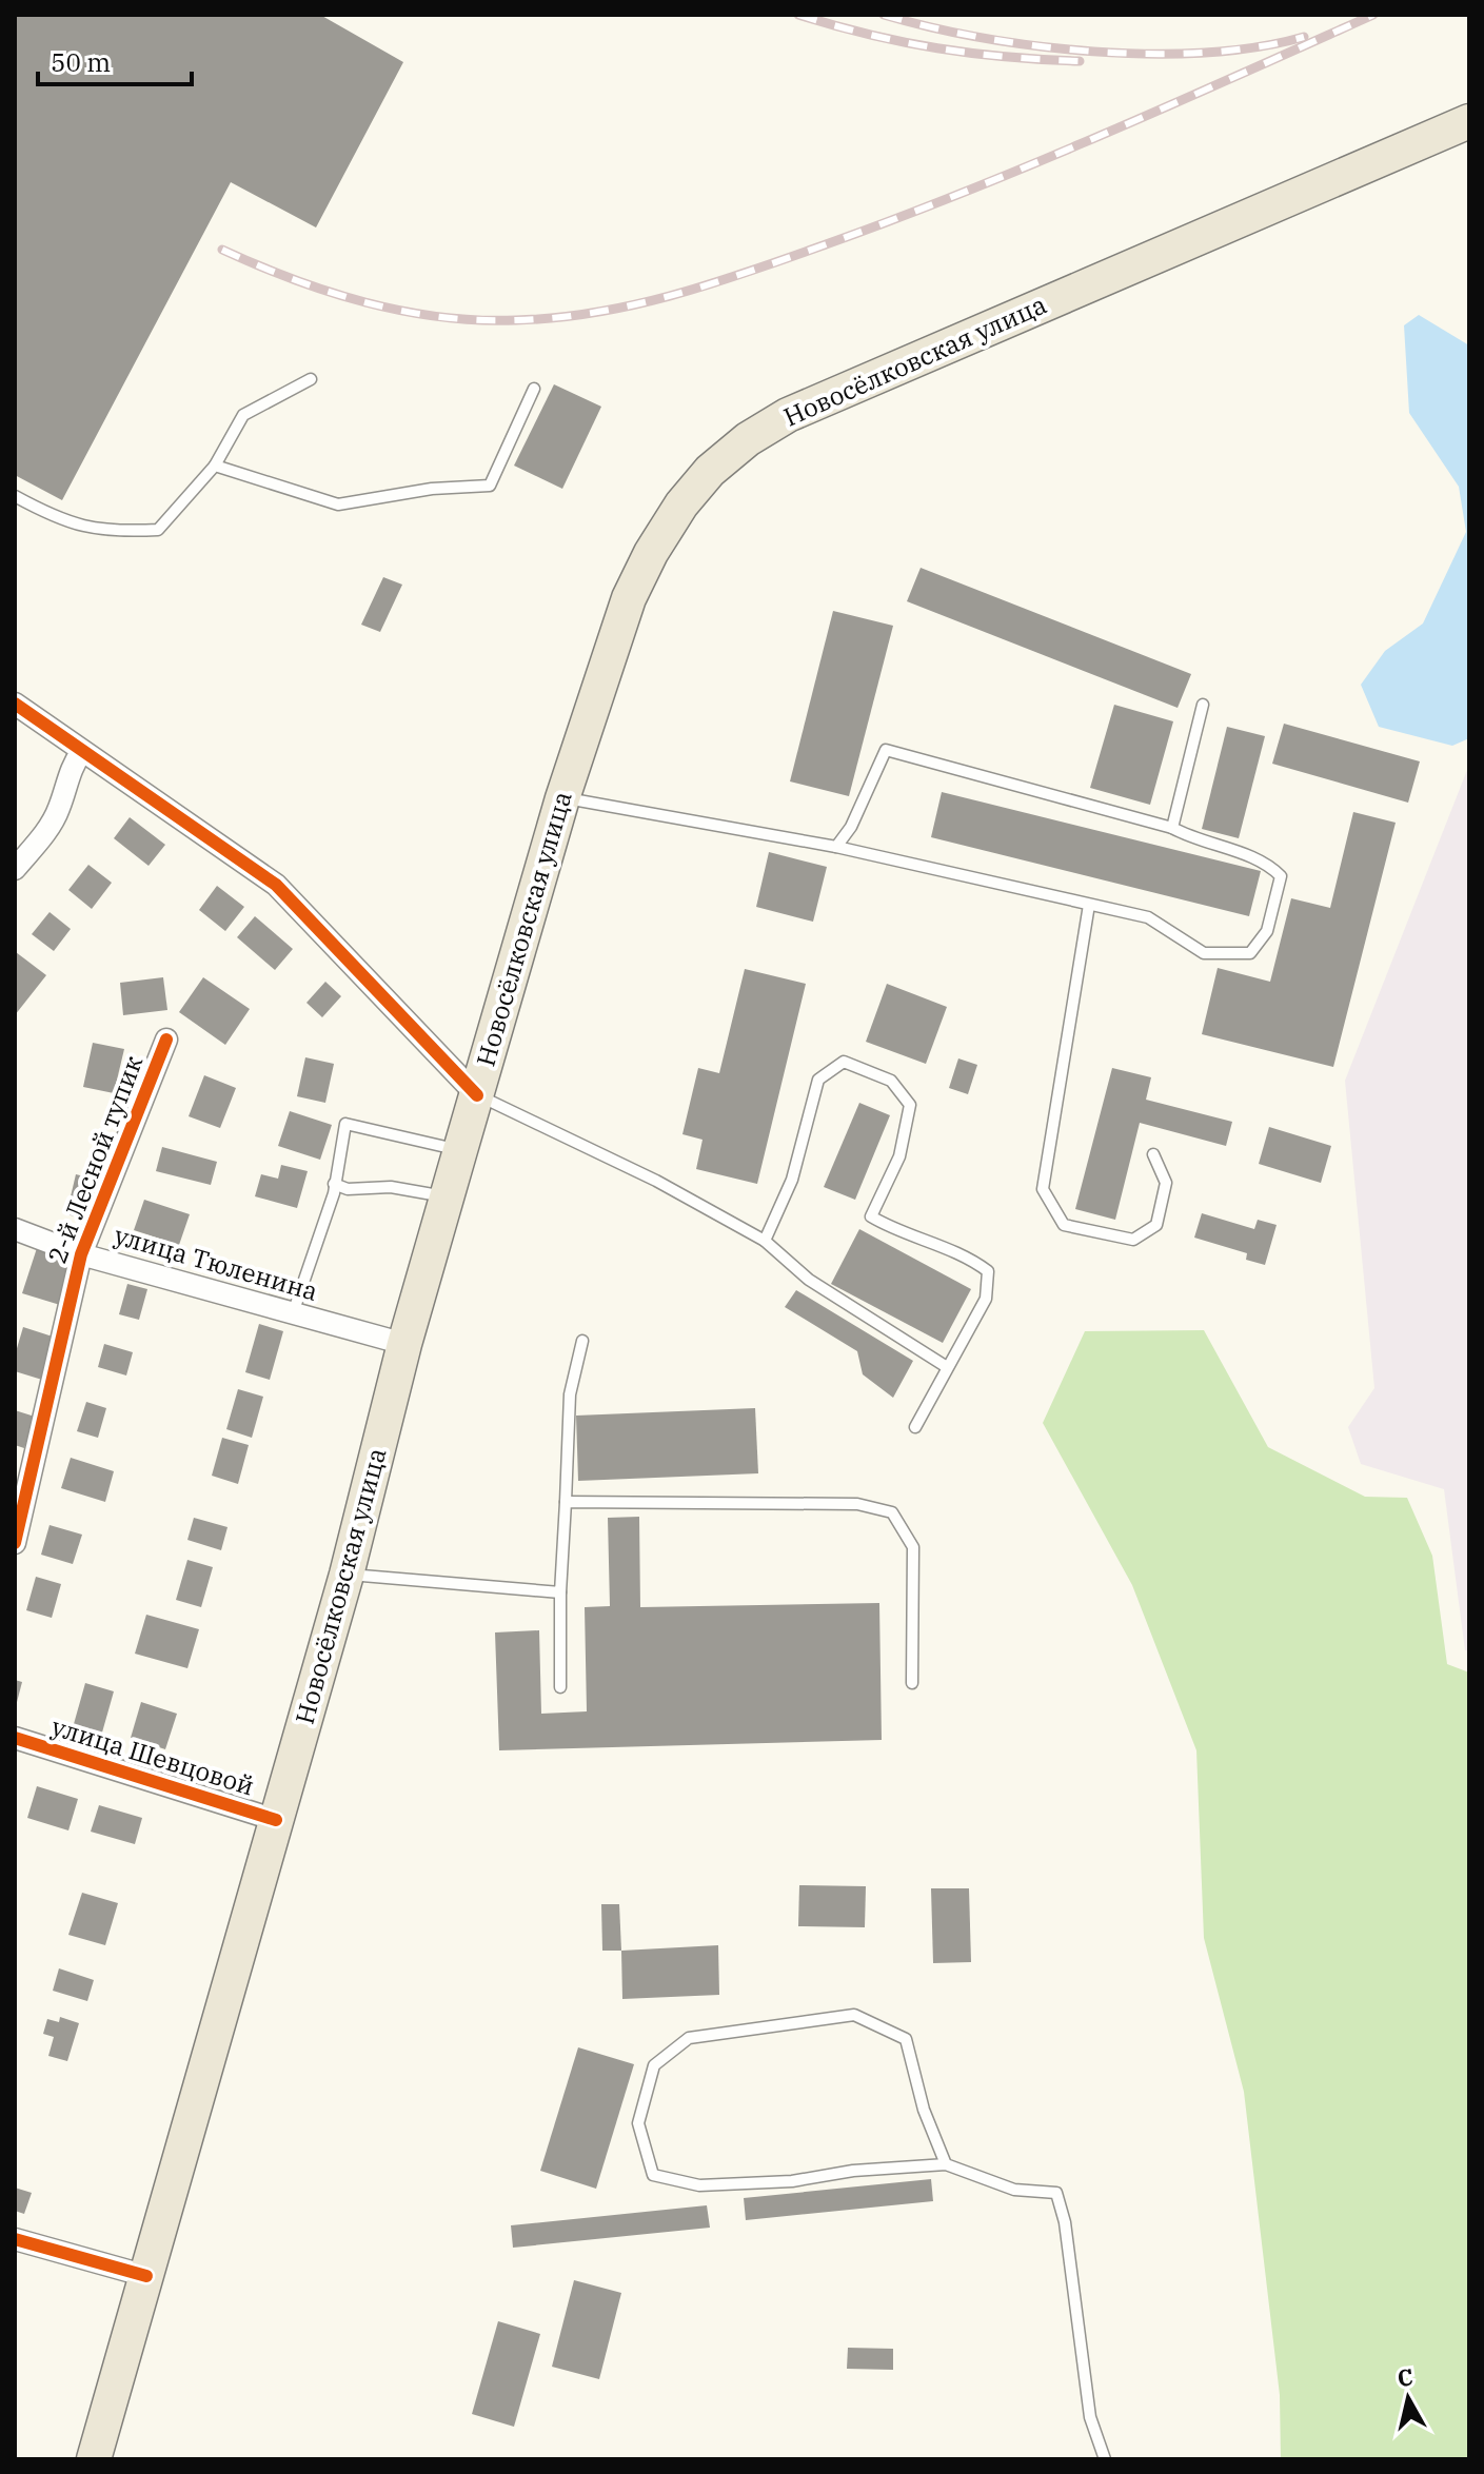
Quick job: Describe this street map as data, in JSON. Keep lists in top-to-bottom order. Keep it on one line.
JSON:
{"streets":{"main road":["Новосёлковская улица"],"street":["2-й Лесной тупик","улица Тюленина","улица Шевцовой"]},"crossings":[["Новосёлковская улица","улица Тюленина"],["Новосёлковская улица","улица Шевцовой"],["2-й Лесной тупик","улица Тюленина"]],"scale_bar":"50 m","north":"top"}
